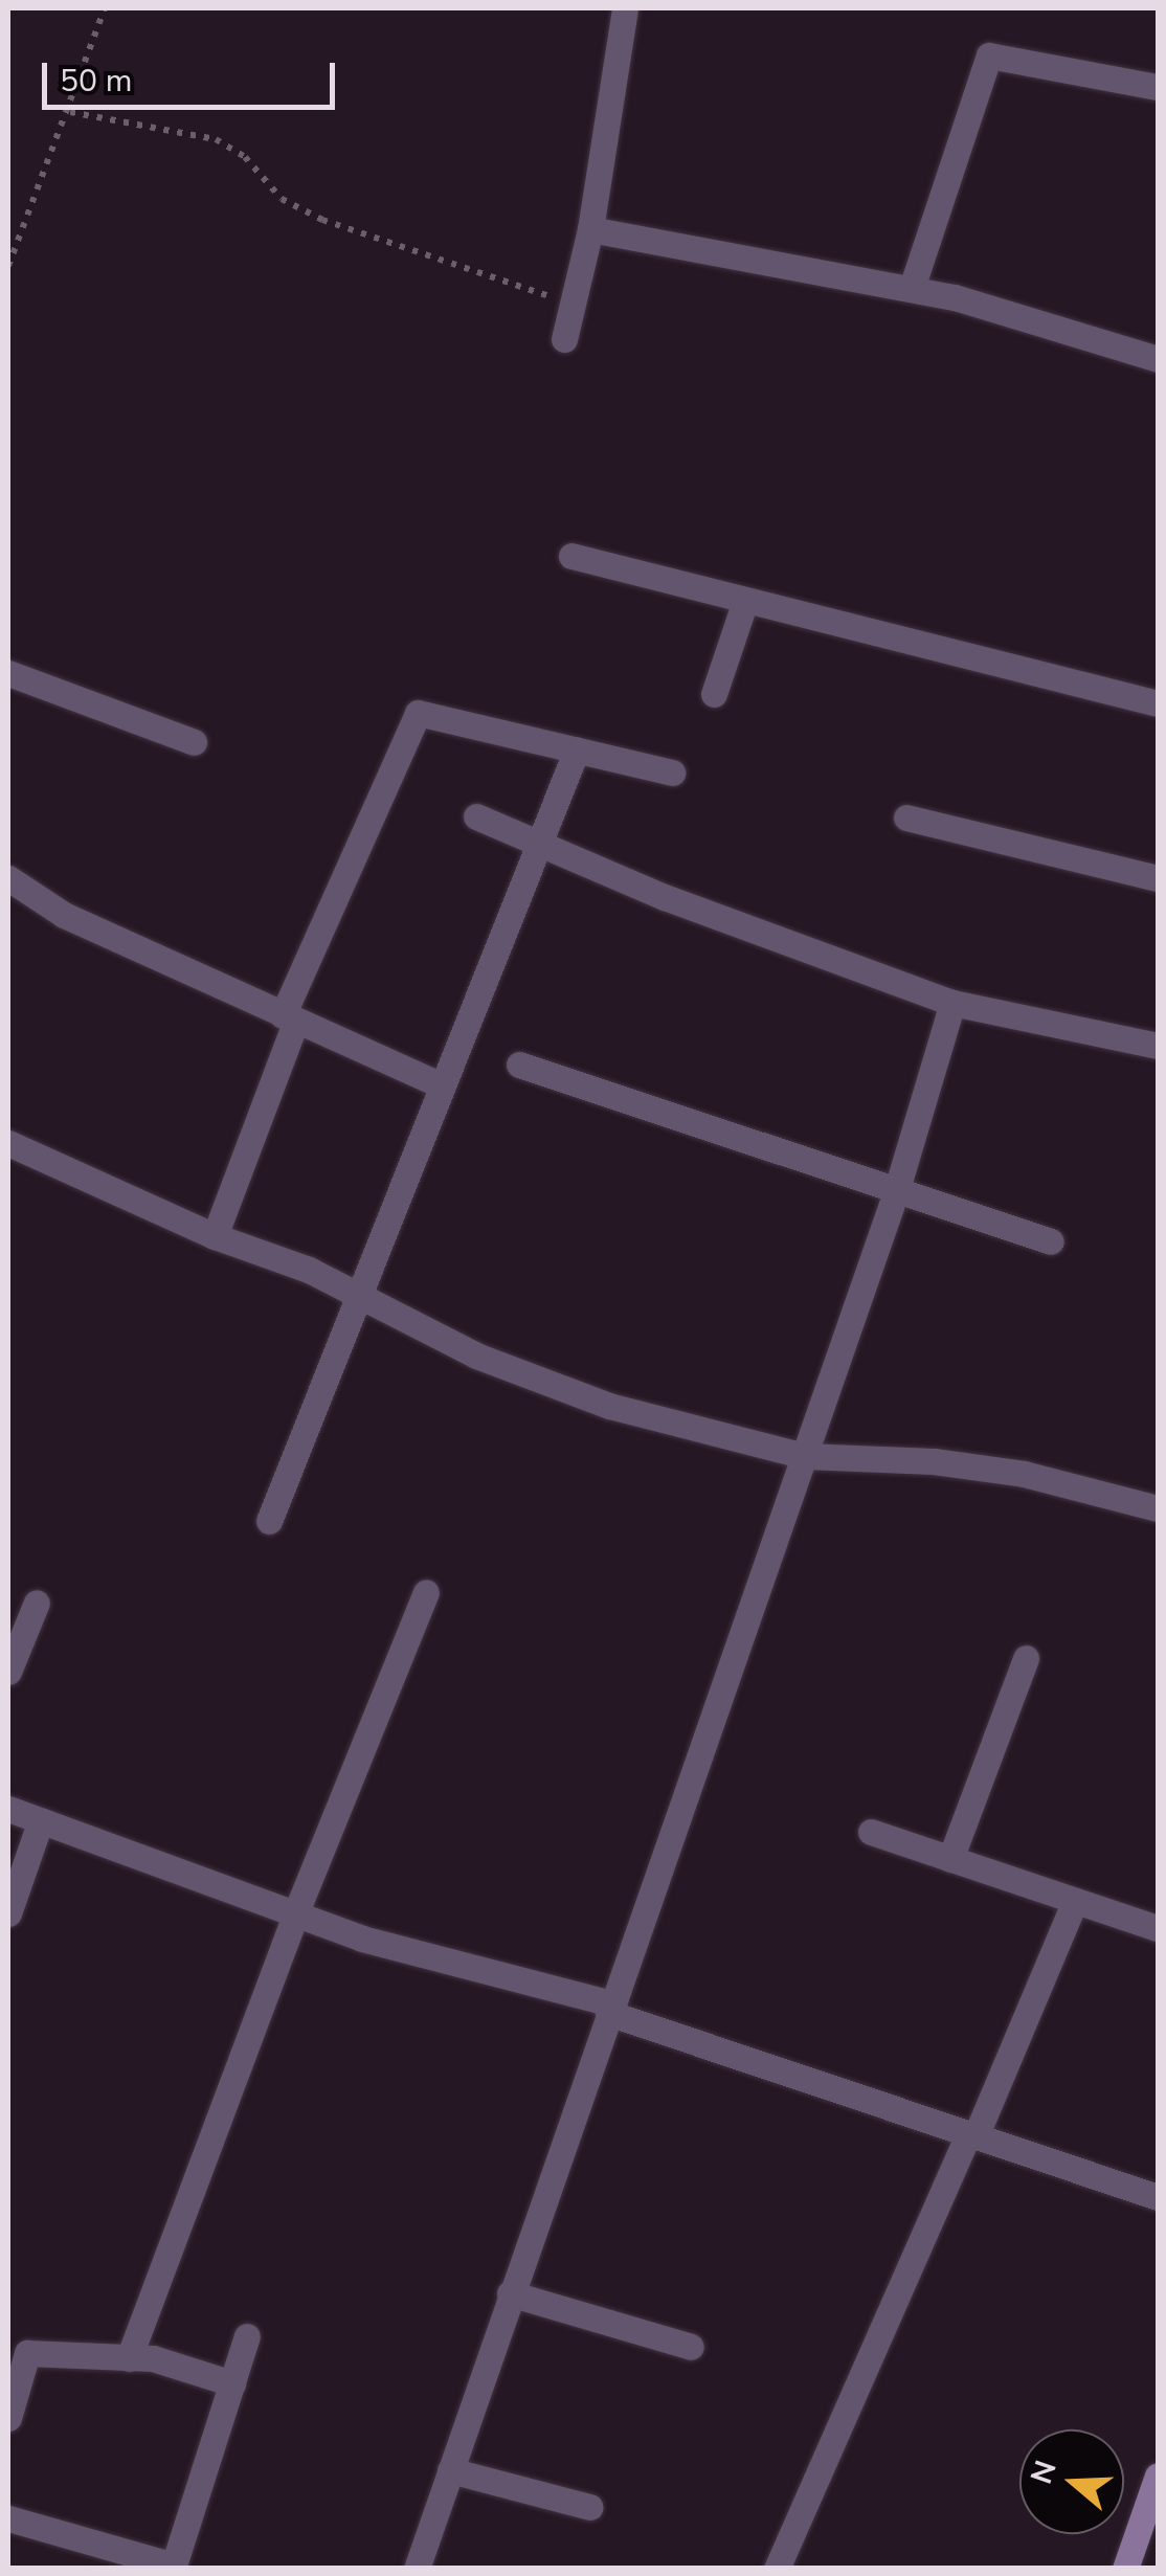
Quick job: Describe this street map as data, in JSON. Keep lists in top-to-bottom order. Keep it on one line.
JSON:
{"scale_bar":"50 m","north":"left"}
